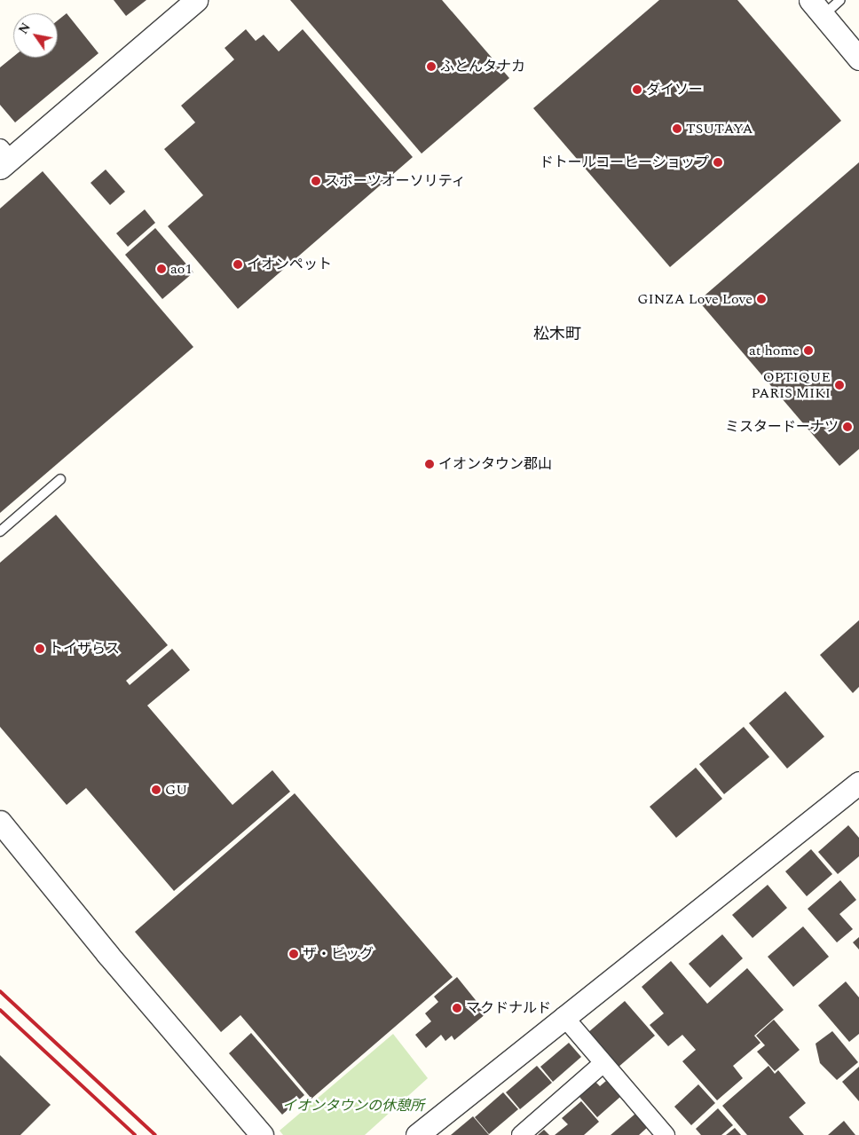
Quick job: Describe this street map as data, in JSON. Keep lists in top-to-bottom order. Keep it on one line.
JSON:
{"districts":["松木町"],"parks":["イオンタウンの休憩所"],"places":["ふとんタナカ","ダイソー","TSUTAYA","ドトールコーヒーショップ","スポーツオーソリティ","イオンペット","ao1","GINZA Love Love","at home","OPTIQUE PARIS MIKI","ミスタードーナツ","イオンタウン郡山","トイザらス","GU","ザ・ビッグ","マクドナルド"],"north":"top left"}
